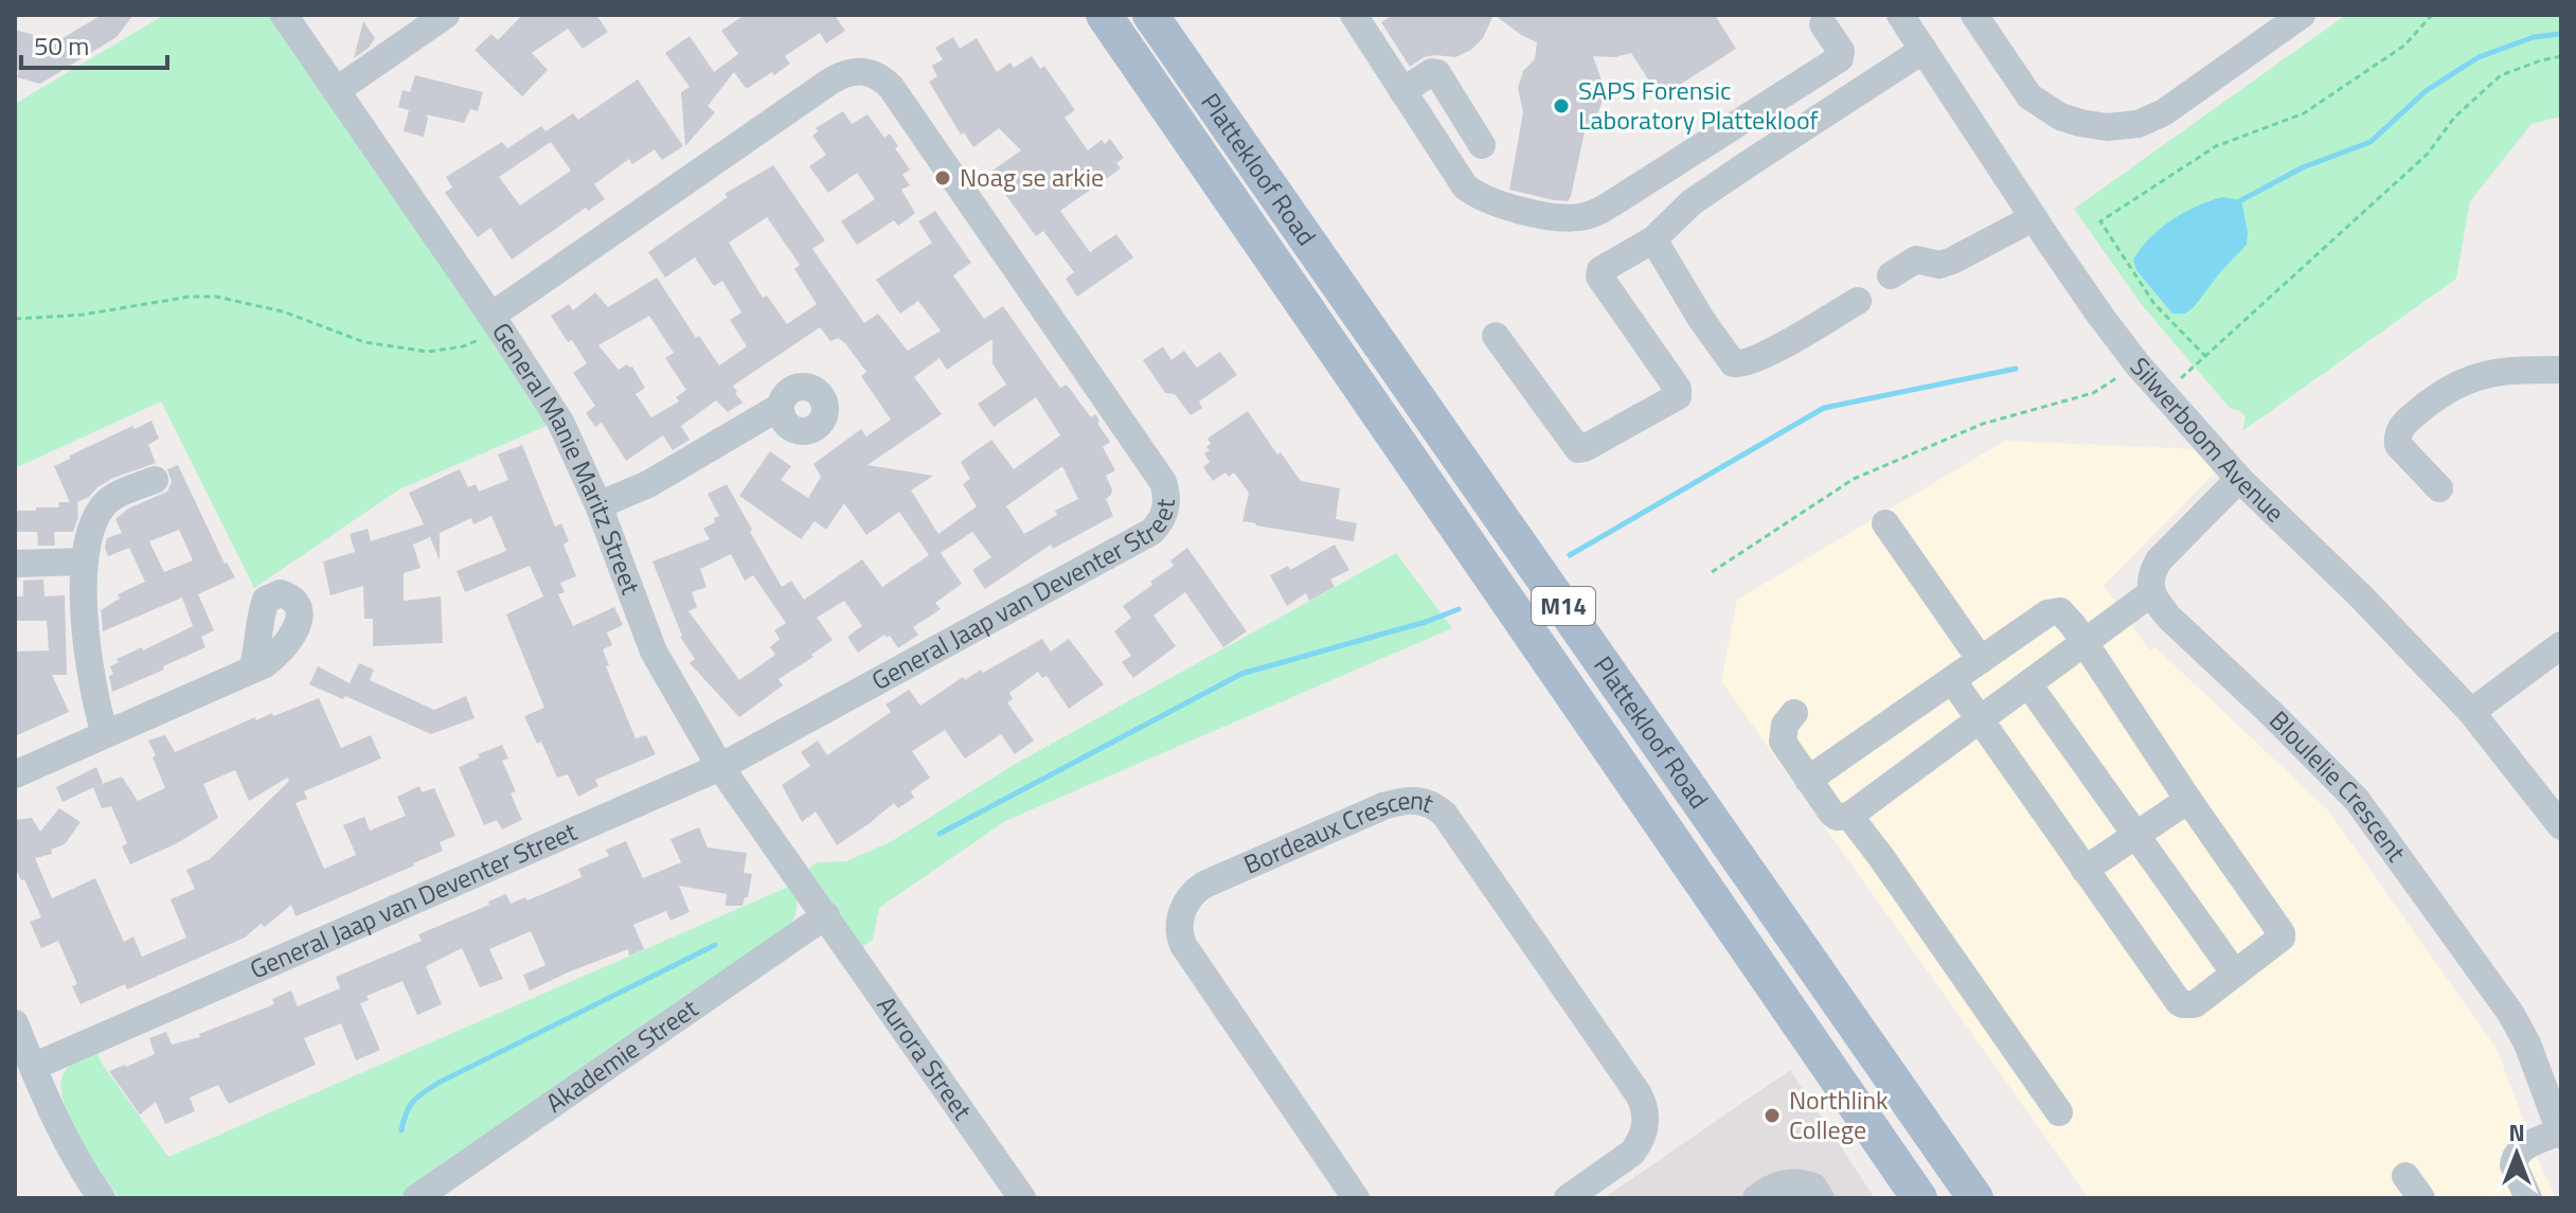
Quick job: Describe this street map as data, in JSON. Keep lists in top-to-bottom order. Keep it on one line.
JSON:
{"streets":{"main road":["Plattekloof Road","M14"],"street":["Silwerboom Avenue","General Manie Maritz Street","General Jaap van Deventer Street","Bloulelie Crescent","Bordeaux Crescent","Akademie Street","Aurora Street"]},"crossings":[["General Manie Maritz Street","General Jaap van Deventer Street"],["General Manie Maritz Street","Akademie Street"],["General Manie Maritz Street","Aurora Street"],["Akademie Street","Aurora Street"]],"places":["SAPS Forensic Laboratory Plattekloof","Noag se arkie","Northlink College"],"scale_bar":"50 m","north":"top"}
